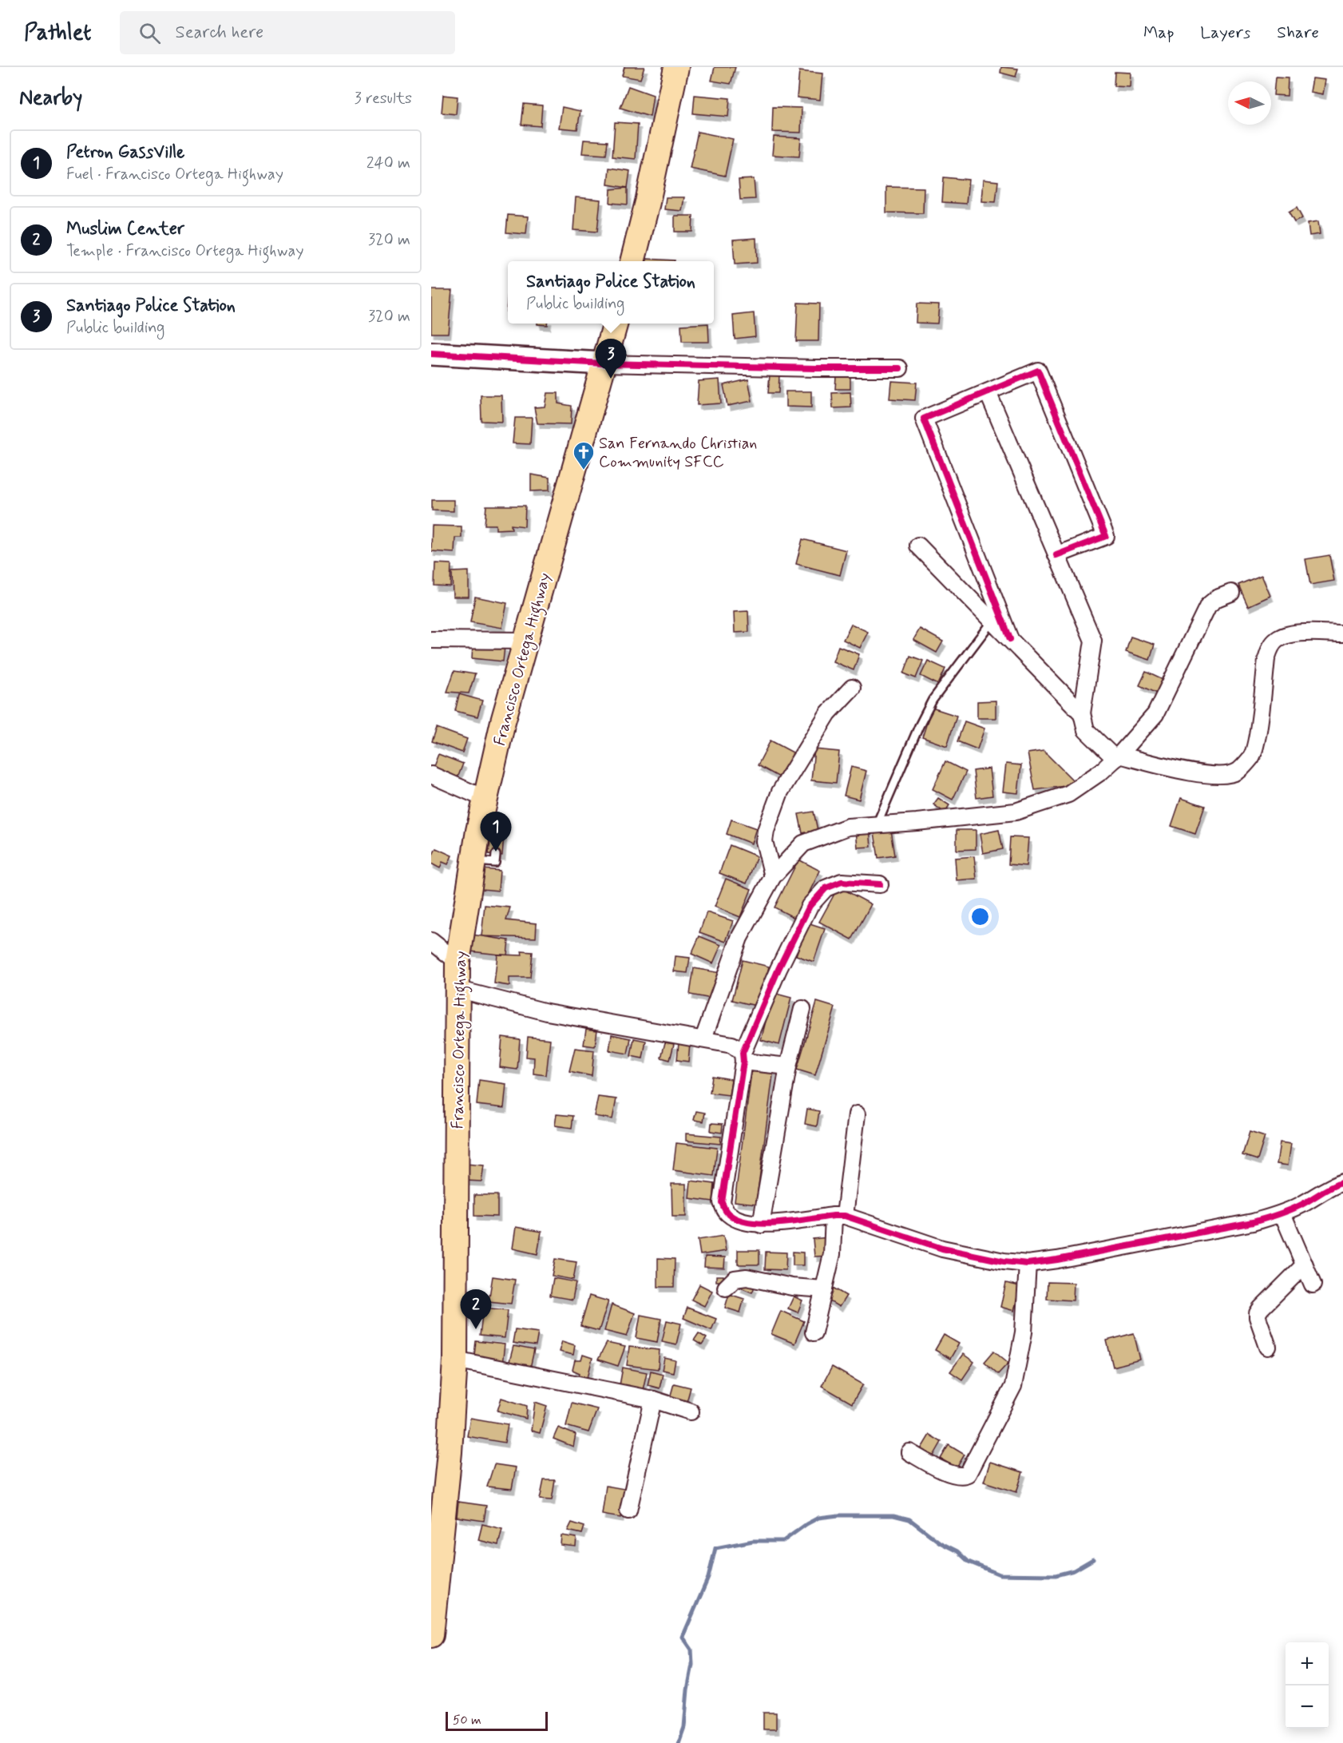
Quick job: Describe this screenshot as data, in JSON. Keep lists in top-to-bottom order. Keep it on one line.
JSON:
{"streets":{"main road":["Francisco Ortega Highway"]},"places":{"church":["San Fernando Christian Community SFCC"]},"scale_bar":"50 m","north":"left","page":{"header":"Pathlet","search":"Search here","nav":["Map","Layers","Share"],"heading":["Nearby","3 results"],"list":[{"mark":"1","name":"Petron GassVille","note":"Fuel · Francisco Ortega Highway","value":"240 m"},{"mark":"2","name":"Muslim Center","note":"Temple · Francisco Ortega Highway","value":"320 m"},{"mark":"3","name":"Santiago Police Station","note":"Public building","value":"320 m"}],"popup":["Santiago Police Station","Public building"],"pins":["3","1","2"],"map_buttons":["+","−"],"scale":"50 m"}}
